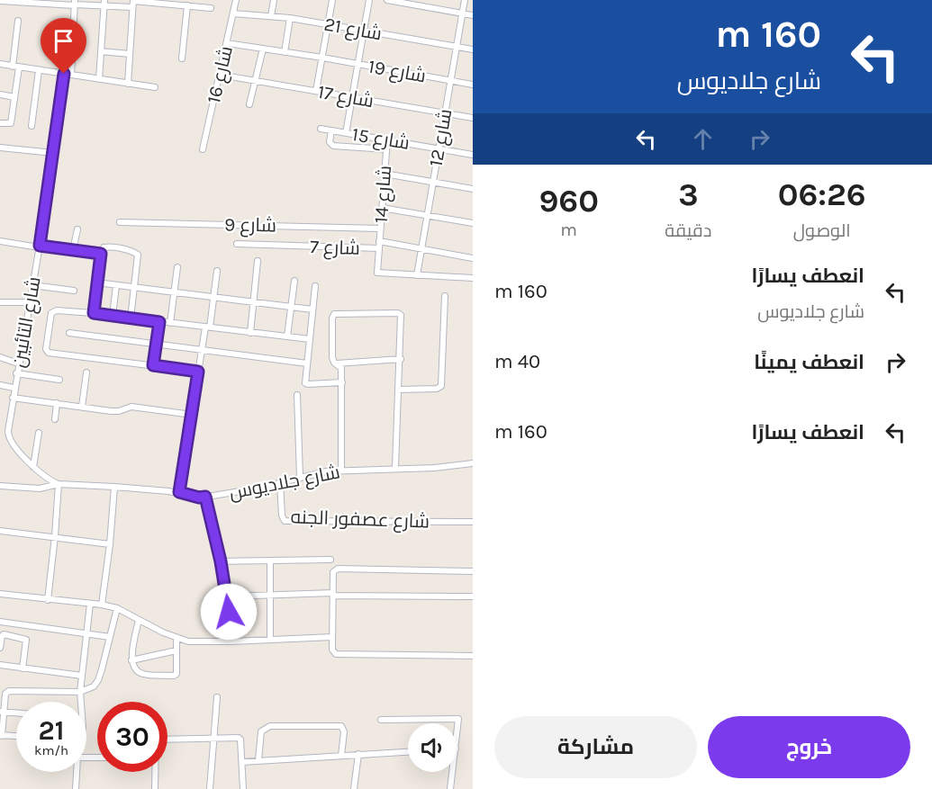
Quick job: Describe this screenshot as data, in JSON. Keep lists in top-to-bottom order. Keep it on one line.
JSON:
{"streets":{"street":["شارع 21","شارع 19","شارع 16","شارع 17","شارع 12","شارع 15","شارع 14","شارع 9","شارع 7","شارع التائبين","شارع جلاديوس","شارع عصفور الجنه"]},"crossings":[["شارع 21","شارع 16"],["شارع 21","شارع 12"],["شارع 19","شارع 16"],["شارع 19","شارع 12"],["شارع 16","شارع 17"],["شارع 17","شارع 12"],["شارع 12","شارع 15"],["شارع 12","شارع 7"],["شارع 15","شارع 14"],["شارع 14","شارع 9"],["شارع 14","شارع 7"],["شارع جلاديوس","شارع عصفور الجنه"]],"page":{"turn":["160 m","شارع جلاديوس"],"eta":["06:26","الوصول","3","دقيقة","960","m"],"list":[{"name":"انعطف يسارًا","note":"شارع جلاديوس","value":"160 m"},{"name":"انعطف يمينًا","value":"40 m"},{"name":"انعطف يسارًا","value":"160 m"}],"speed":"21 km/h","limit":"30","buttons":["خروج","مشاركة"]}}
